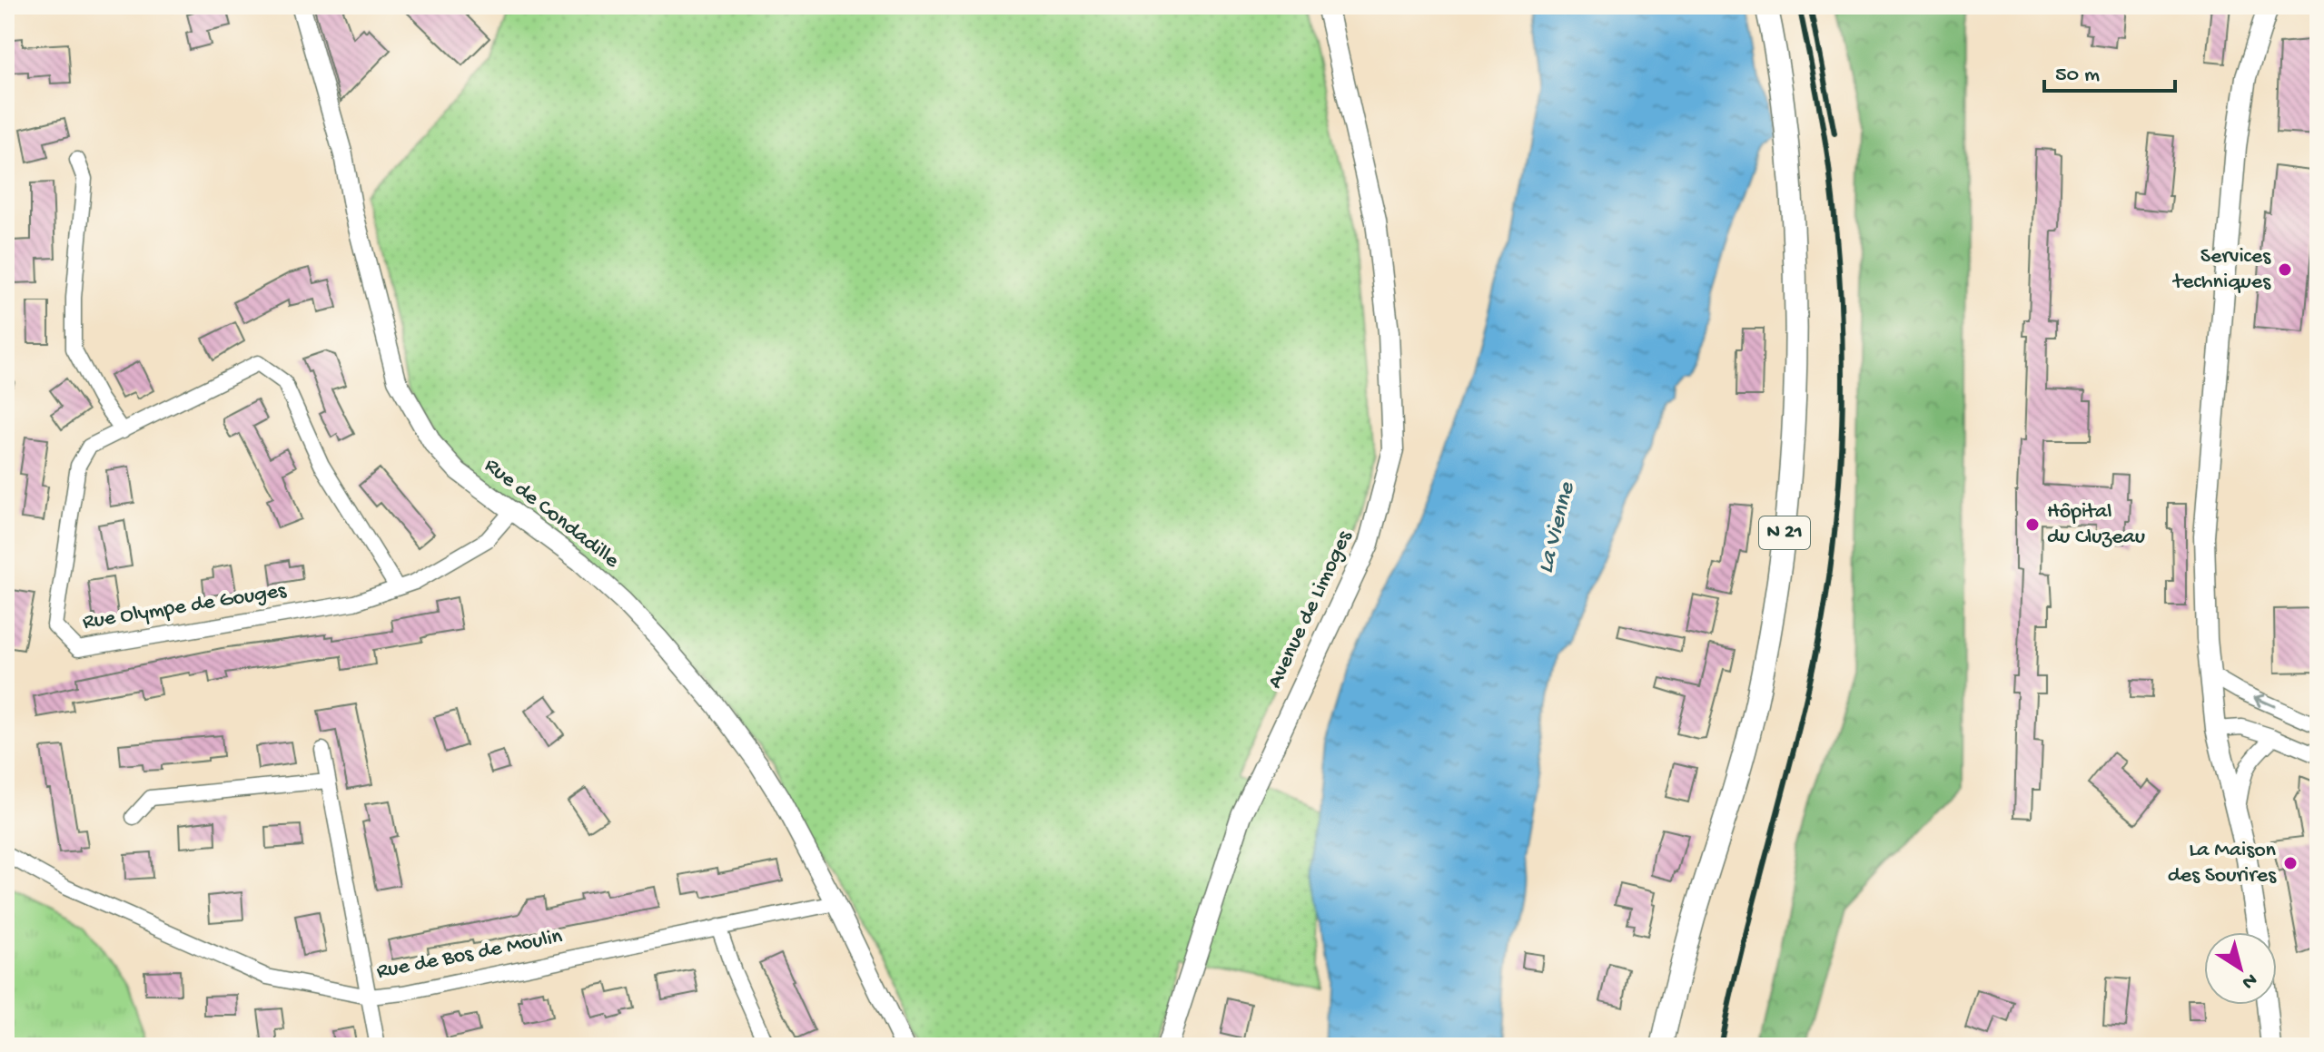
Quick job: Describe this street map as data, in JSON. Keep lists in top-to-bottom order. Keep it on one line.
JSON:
{"streets":{"main road":["N 21","Avenue de Limoges"],"street":["Rue de Condadille","Rue Olympe de Gouges","Rue de Bos de Moulin"]},"crossings":[["Rue de Condadille","Rue Olympe de Gouges"],["Rue de Condadille","Rue de Bos de Moulin"]],"water":["La Vienne"],"places":["Services techniques","Hôpital du Cluzeau","La Maison des Sourires"],"scale_bar":"50 m","north":"bottom right"}
